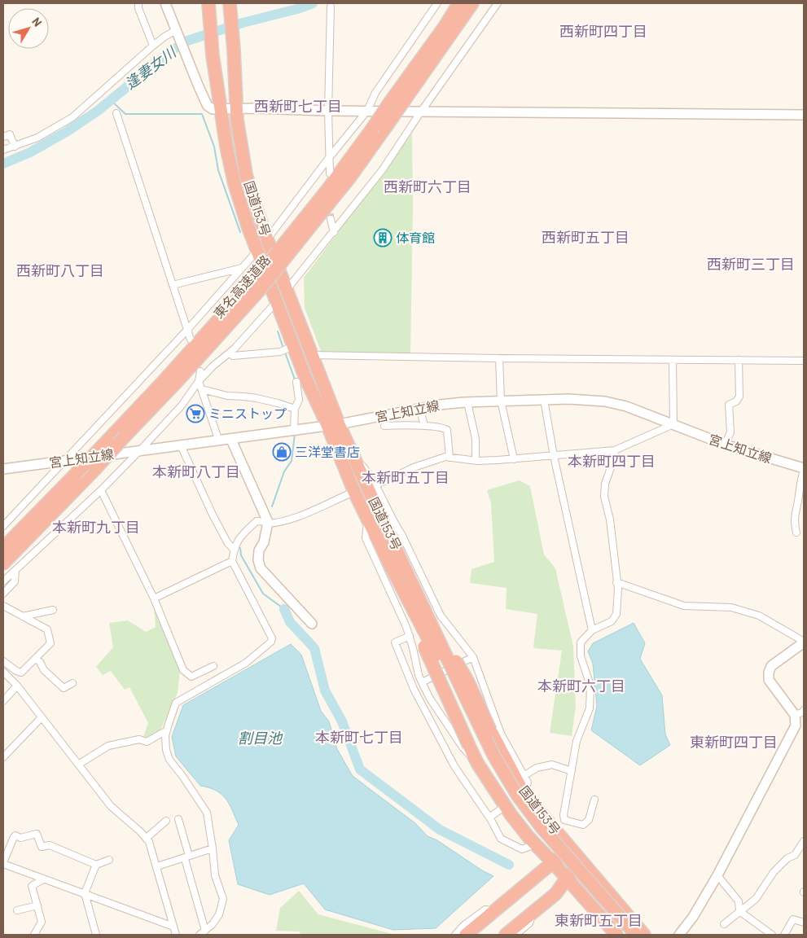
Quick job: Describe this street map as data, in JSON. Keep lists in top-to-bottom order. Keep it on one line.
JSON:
{"streets":{"highway":["国道153号","東名高速道路"],"street":["宮上知立線"]},"crossings":[["国道153号","宮上知立線"]],"districts":["西新町四丁目","西新町七丁目","西新町六丁目","西新町五丁目","西新町三丁目","西新町八丁目","本新町四丁目","本新町八丁目","本新町五丁目","本新町九丁目","本新町六丁目","本新町七丁目","東新町四丁目","東新町五丁目"],"water":["逢妻女川","割目池"],"places":{"building":["体育館"],"supermarket":["ミニストップ"],"shop":["三洋堂書店"]},"north":"top right"}
